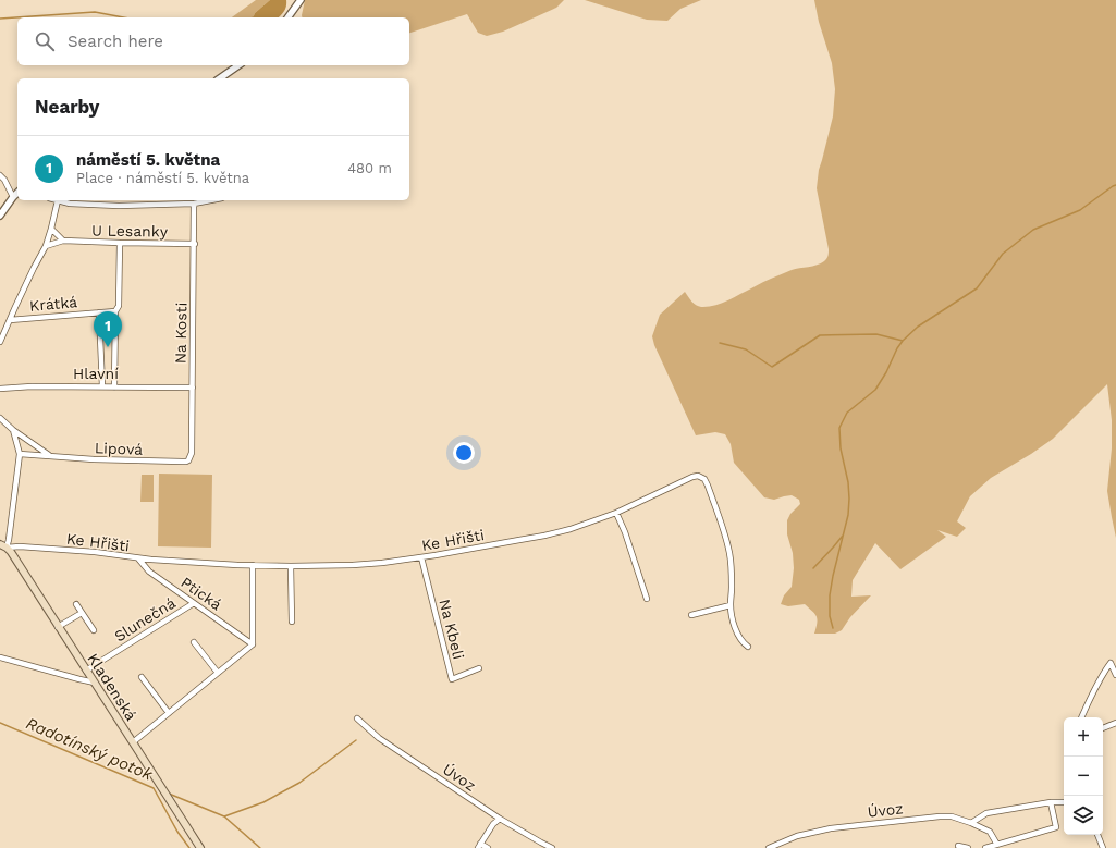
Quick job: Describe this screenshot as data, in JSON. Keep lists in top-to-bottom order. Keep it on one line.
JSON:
{"streets":{"main road":["Kladenská"],"street":["U Lesanky","Krátká","Na Kosti","Hlavní","Lipová","Ke Hřišti","Ptická","Slunečná","Na Kbeli","Úvoz"]},"crossings":[["U Lesanky","Na Kosti"],["Na Kosti","Hlavní"],["Na Kosti","Lipová"],["Ke Hřišti","Ptická"],["Ke Hřišti","Na Kbeli"],["Ke Hřišti","Kladenská"],["Ptická","Slunečná"],["Slunečná","Kladenská"]],"water":["Radotínský potok"],"page":{"search":"Search here","heading":"Nearby","list":[{"mark":"1","name":"náměstí 5. května","note":"Place · náměstí 5. května","value":"480 m"}],"pins":"1","map_buttons":["+","−"]}}
